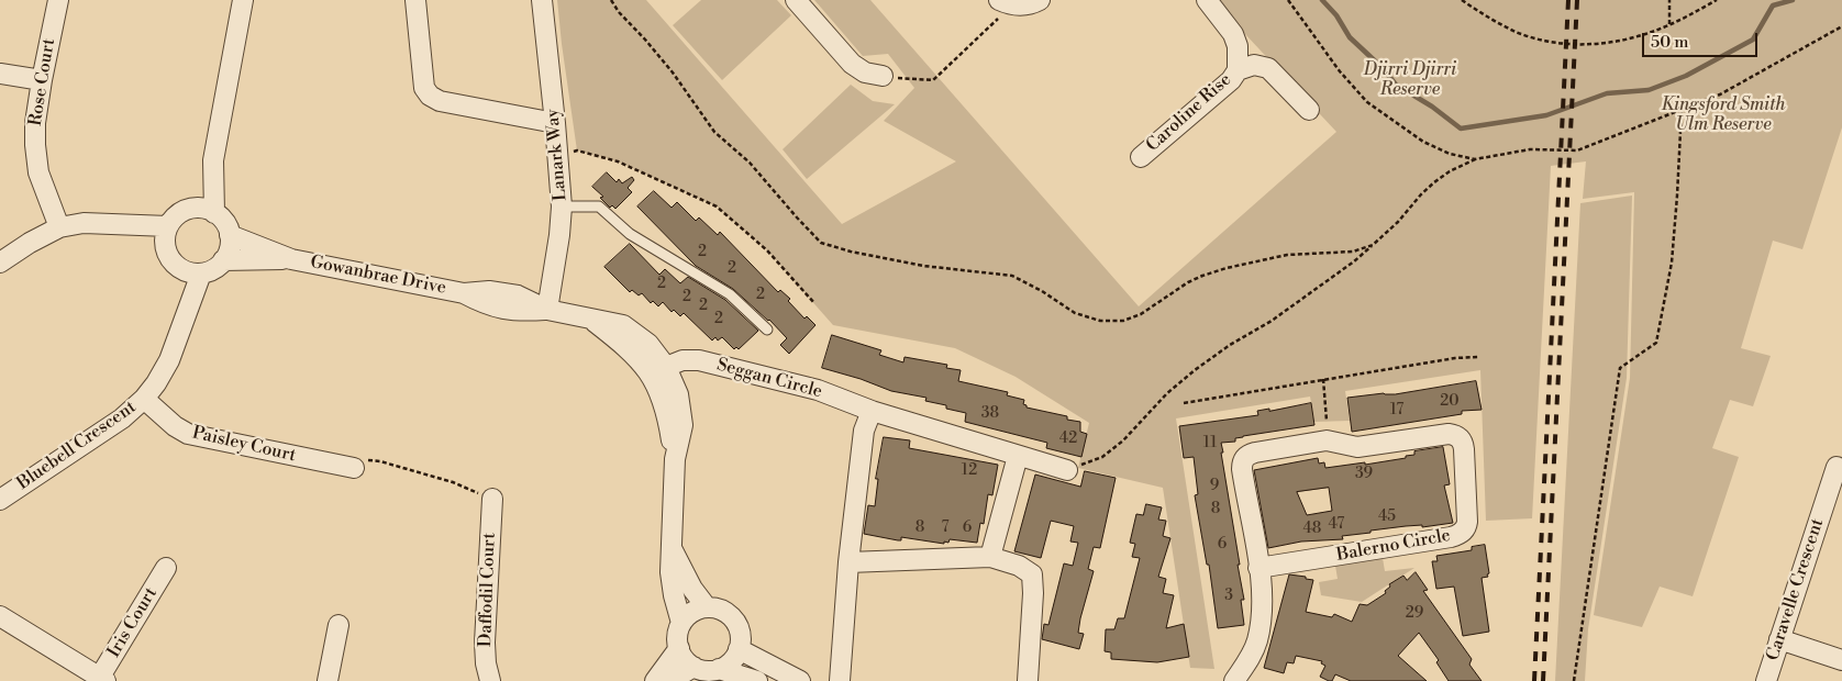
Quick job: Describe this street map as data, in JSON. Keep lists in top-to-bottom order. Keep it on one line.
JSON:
{"streets":{"street":["Rose Court","Caroline Rise","Lanark Way","Gowanbrae Drive","Seggan Circle","Paisley Court","Bluebell Crescent","Balerno Circle","Daffodil Court","Caravelle Crescent","Iris Court"]},"crossings":[["Lanark Way","Gowanbrae Drive"],["Gowanbrae Drive","Seggan Circle"],["Gowanbrae Drive","Bluebell Crescent"],["Paisley Court","Bluebell Crescent"]],"parks":["Djirri Djirri Reserve","Kingsford Smith Ulm Reserve"],"house_numbers":["2","2","2","2","2","2","2","20","17","38","42","11","12","39","9","8","45","47","8","7","6","48","6","3","29"],"scale_bar":"50 m"}
